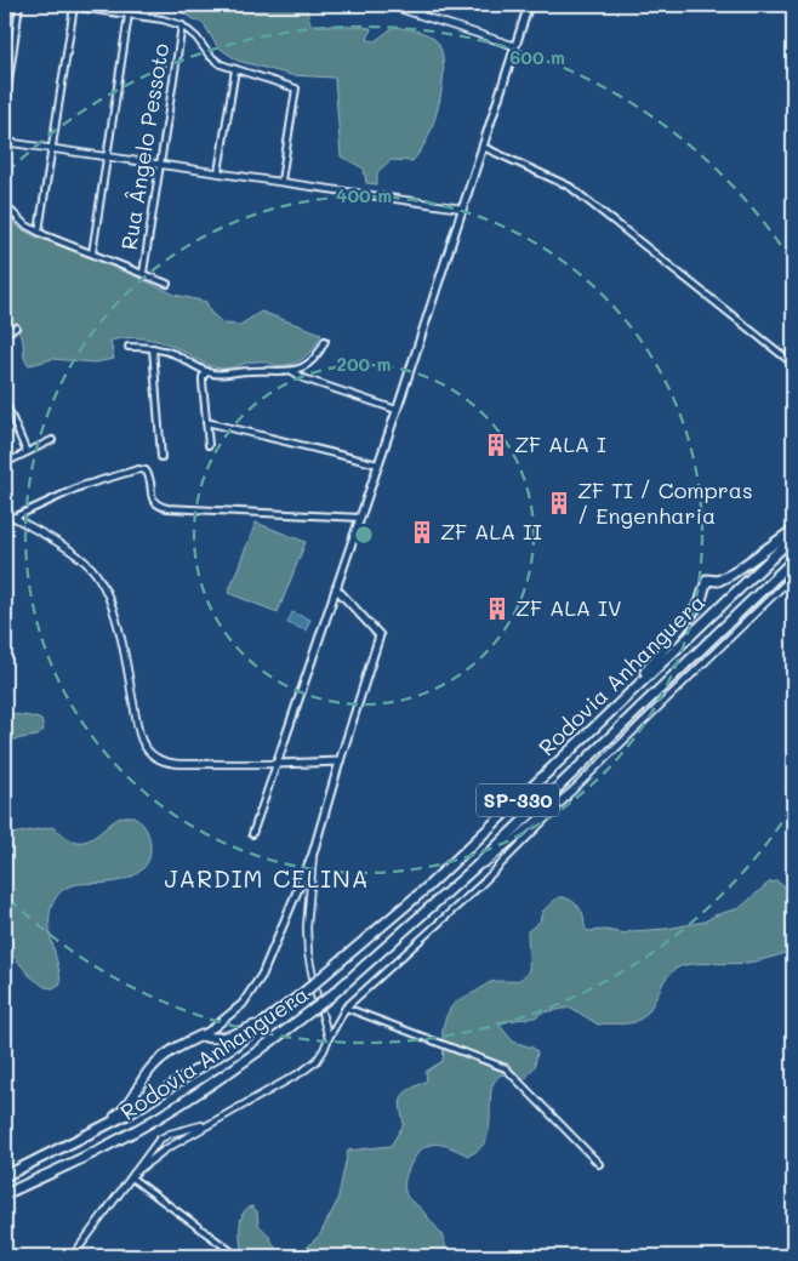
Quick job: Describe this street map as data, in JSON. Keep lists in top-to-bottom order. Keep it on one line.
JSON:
{"streets":{"highway":["Rodovia Anhanguera","SP-330"],"street":["Rua Ângelo Pessoto"]},"districts":["JARDIM CELINA"],"places":{"building":["ZF ALA I","ZF TI / Compras / Engenharia","ZF ALA II","ZF ALA IV"]},"rings":["600 m","400 m","200 m"]}
